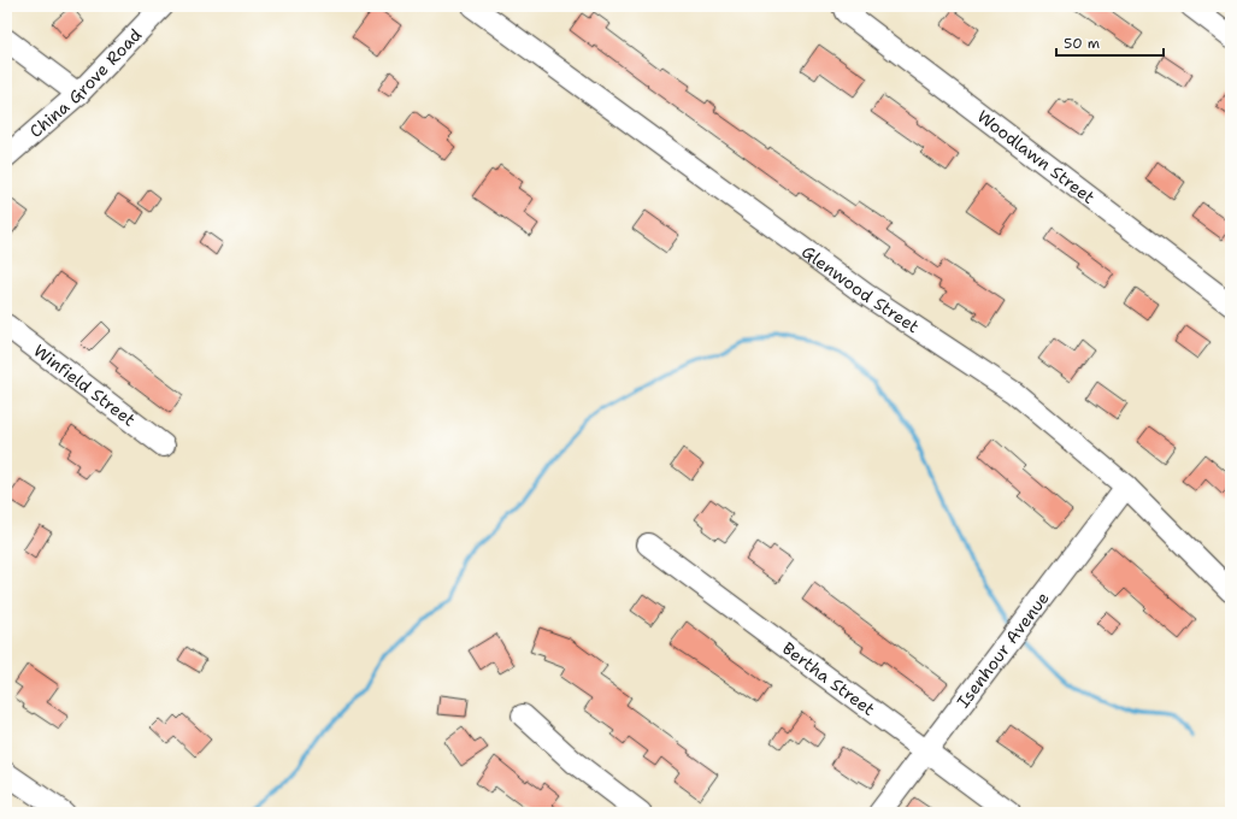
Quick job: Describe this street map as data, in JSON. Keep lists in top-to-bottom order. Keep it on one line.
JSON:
{"streets":{"street":["China Grove Road","Woodlawn Street","Glenwood Street","Winfield Street","Isenhour Avenue","Bertha Street"]},"crossings":[["Glenwood Street","Isenhour Avenue"],["Isenhour Avenue","Bertha Street"]],"scale_bar":"50 m"}
